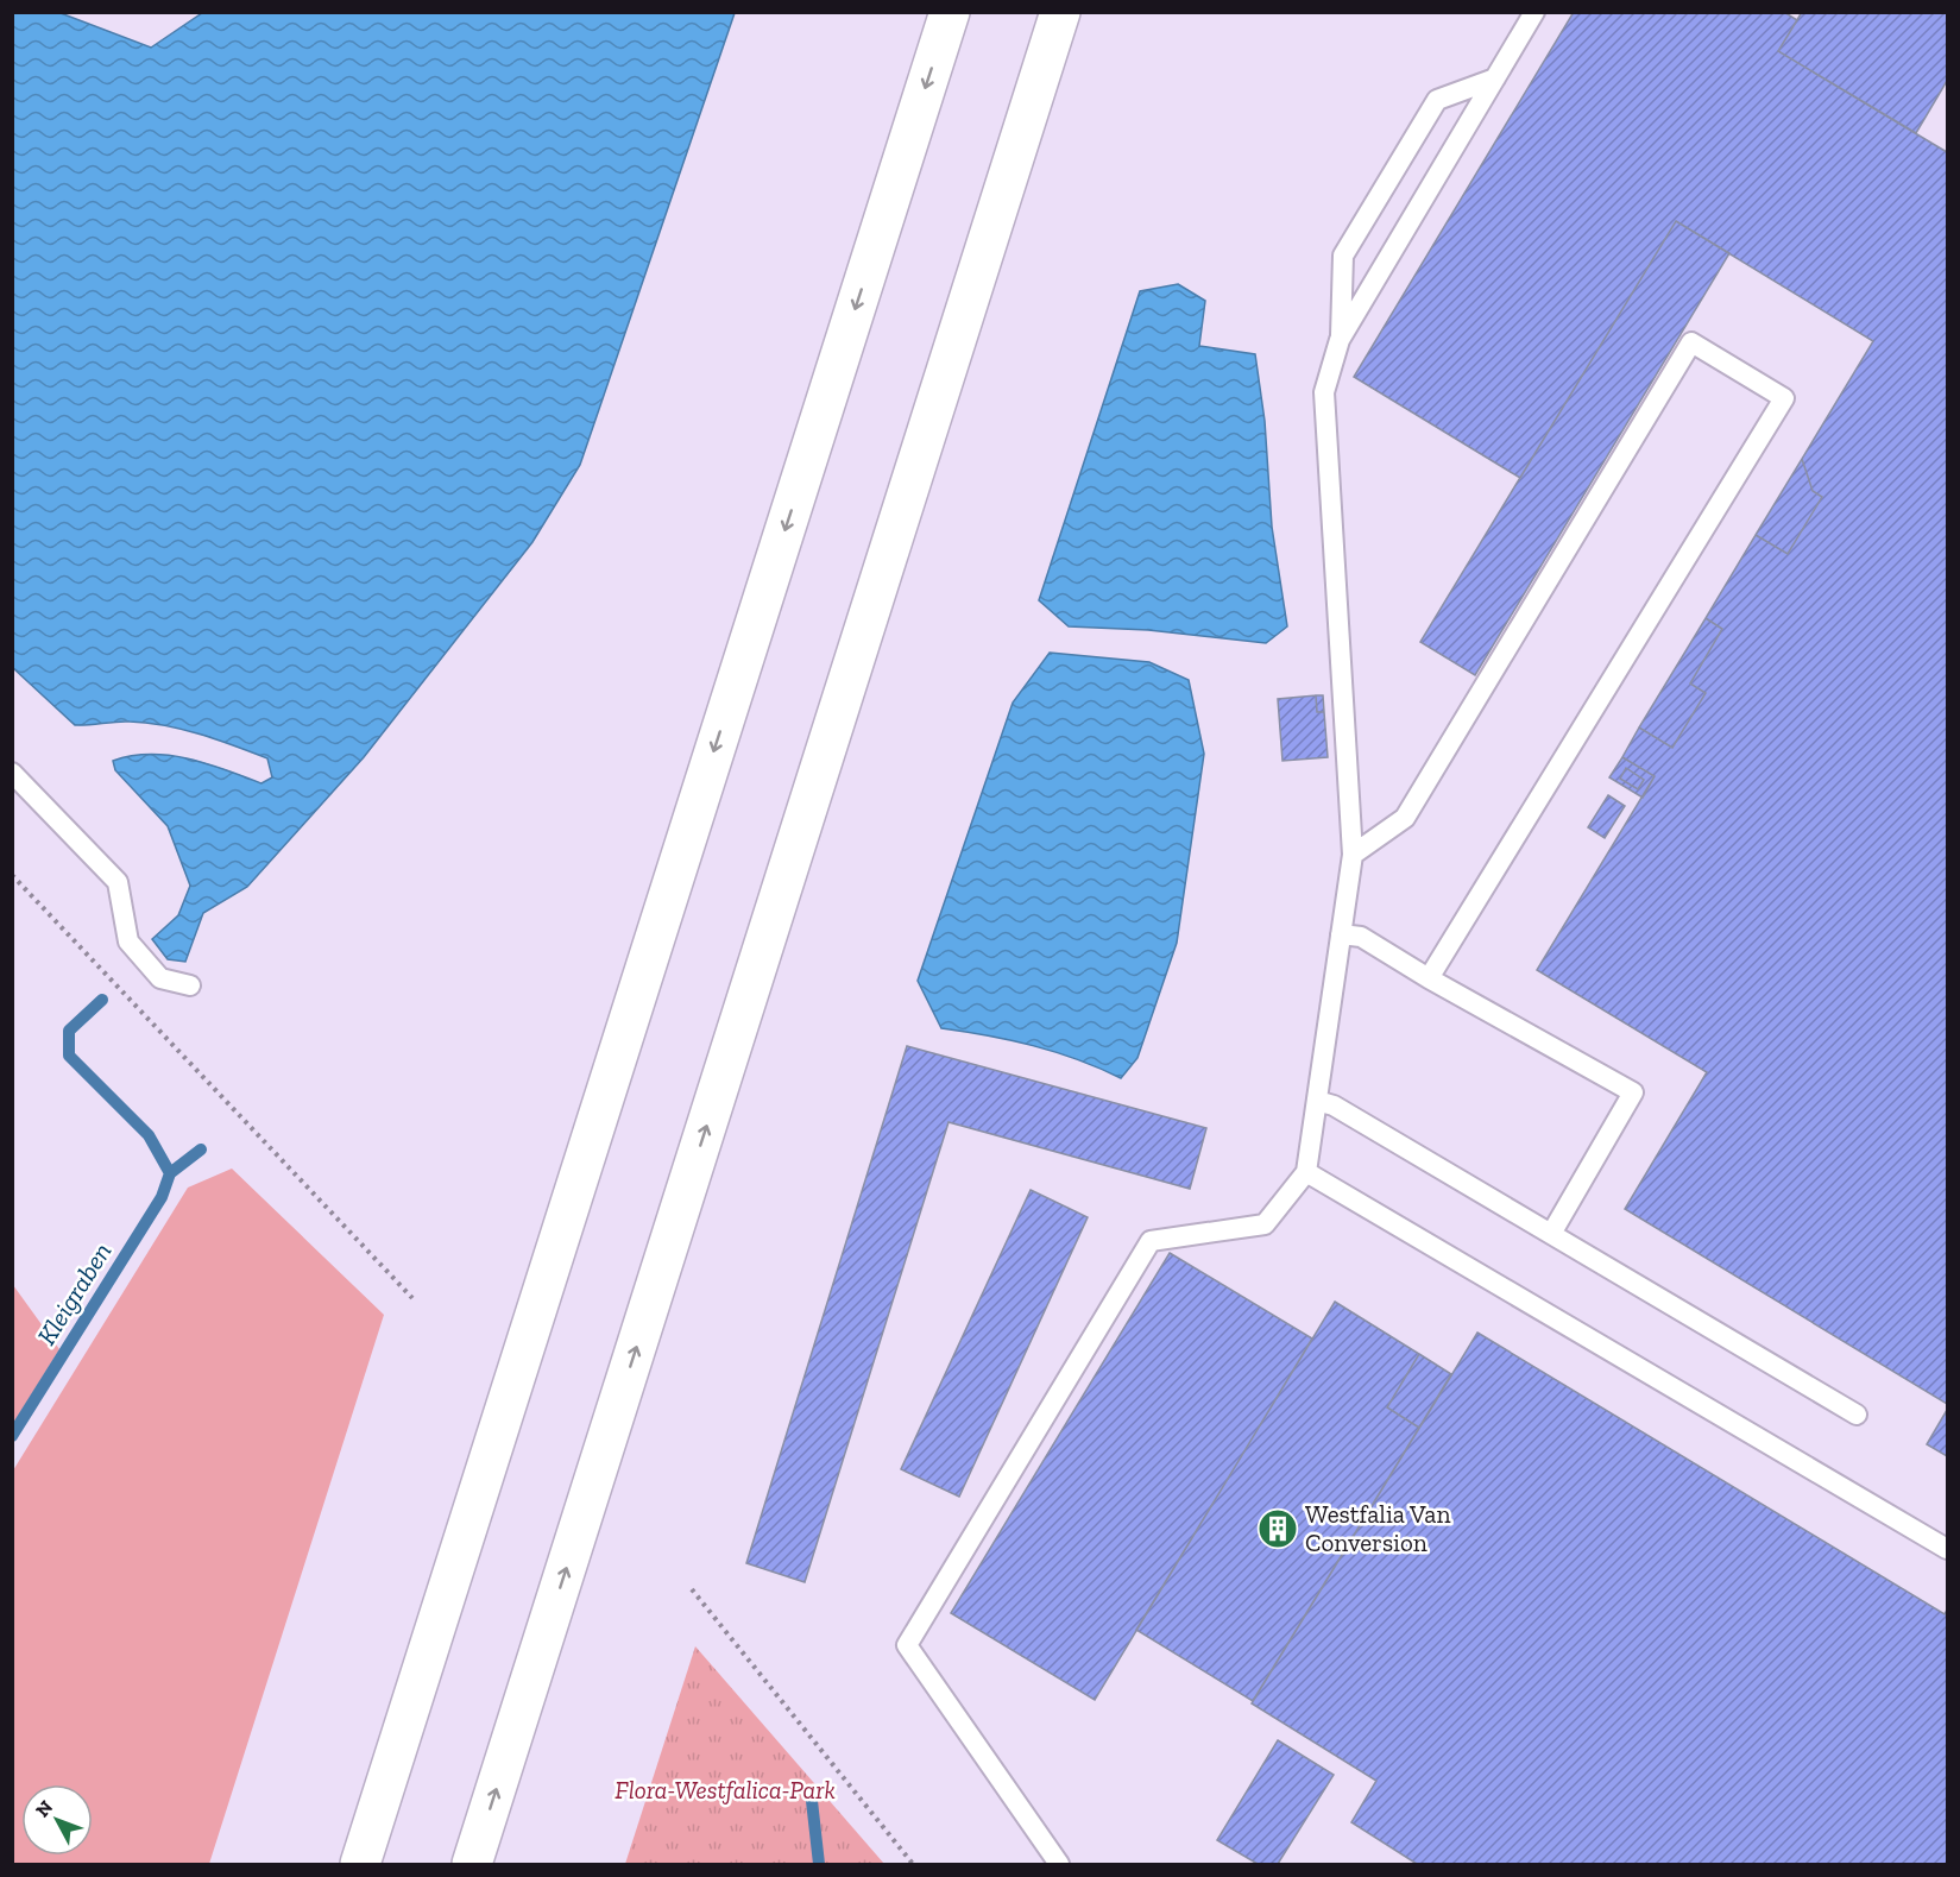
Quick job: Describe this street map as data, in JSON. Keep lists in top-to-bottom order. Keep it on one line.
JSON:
{"water":["Kleigraben"],"parks":["Flora-Westfalica-Park"],"places":{"building":["Westfalia Van Conversion"]},"north":"top left"}
